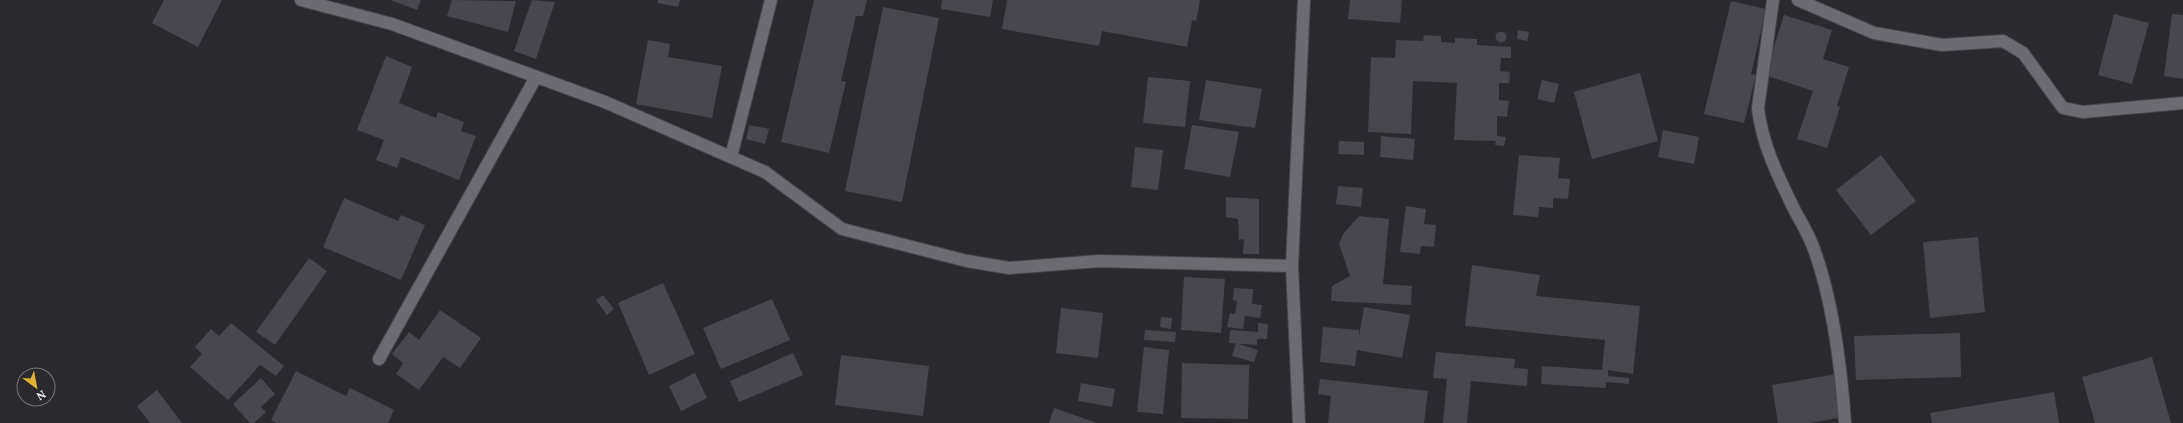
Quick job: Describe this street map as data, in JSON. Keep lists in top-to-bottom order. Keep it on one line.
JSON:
{"north":"bottom right"}
